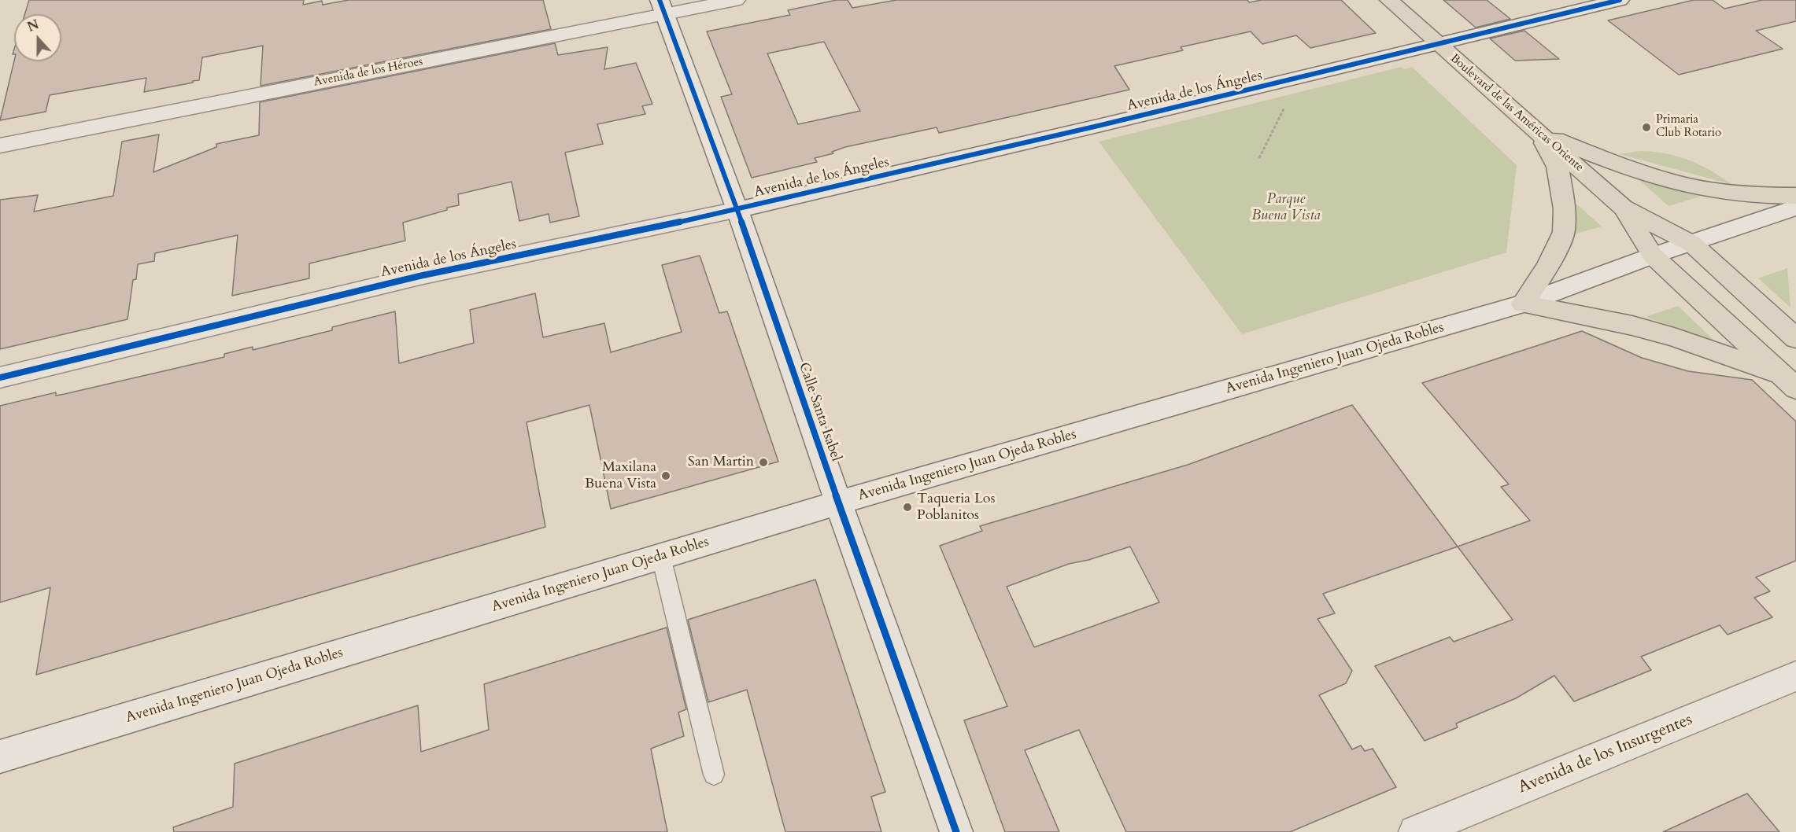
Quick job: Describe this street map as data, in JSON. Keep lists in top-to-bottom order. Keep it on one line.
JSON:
{"streets":{"main road":["Boulevard de las Américas Oriente"],"street":["Avenida de los Héroes","Avenida de los Ángeles","Avenida Ingeniero Juan Ojeda Robles","Calle Santa Isabel","Avenida de los Insurgentes"]},"crossings":[["Avenida de los Héroes","Calle Santa Isabel"],["Avenida de los Ángeles","Boulevard de las Américas Oriente"],["Avenida de los Ángeles","Calle Santa Isabel"],["Boulevard de las Américas Oriente","Avenida Ingeniero Juan Ojeda Robles"],["Avenida Ingeniero Juan Ojeda Robles","Calle Santa Isabel"]],"parks":["Parque Buena Vista"],"places":["Primaria Club Rotario","San Martin","Maxilana Buena Vista","Taqueria Los Poblanitos"],"north":"top"}
